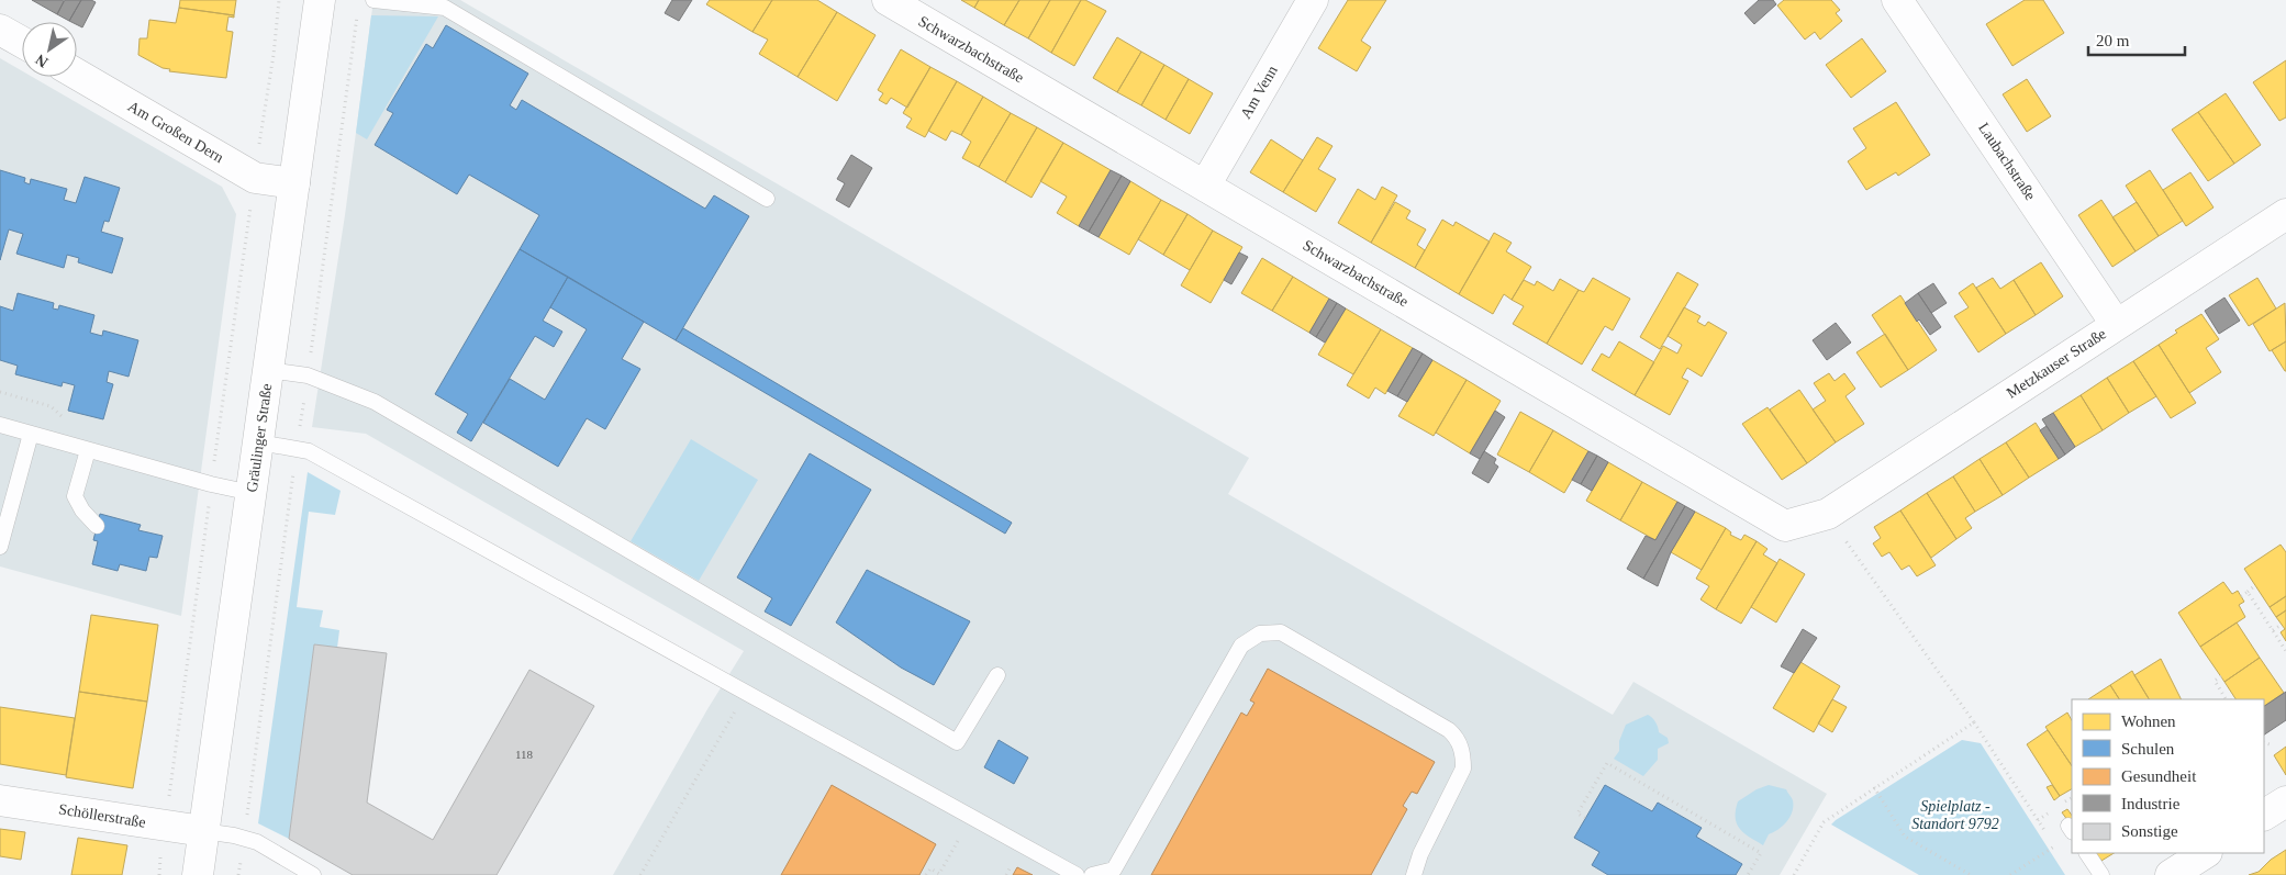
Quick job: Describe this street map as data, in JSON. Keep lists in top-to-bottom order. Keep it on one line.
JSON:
{"streets":{"street":["Schwarzbachstraße","Am Venn","Am Großen Dern","Laubachstraße","Metzkauser Straße","Gräulinger Straße","Schöllerstraße"]},"crossings":[["Schwarzbachstraße","Am Venn"],["Schwarzbachstraße","Metzkauser Straße"],["Am Großen Dern","Gräulinger Straße"],["Laubachstraße","Metzkauser Straße"],["Gräulinger Straße","Schöllerstraße"]],"parks":["Spielplatz - Standort 9792"],"house_numbers":["118"],"legend":["Wohnen","Schulen","Gesundheit","Industrie","Sonstige"],"scale_bar":"20 m","north":"bottom left"}
